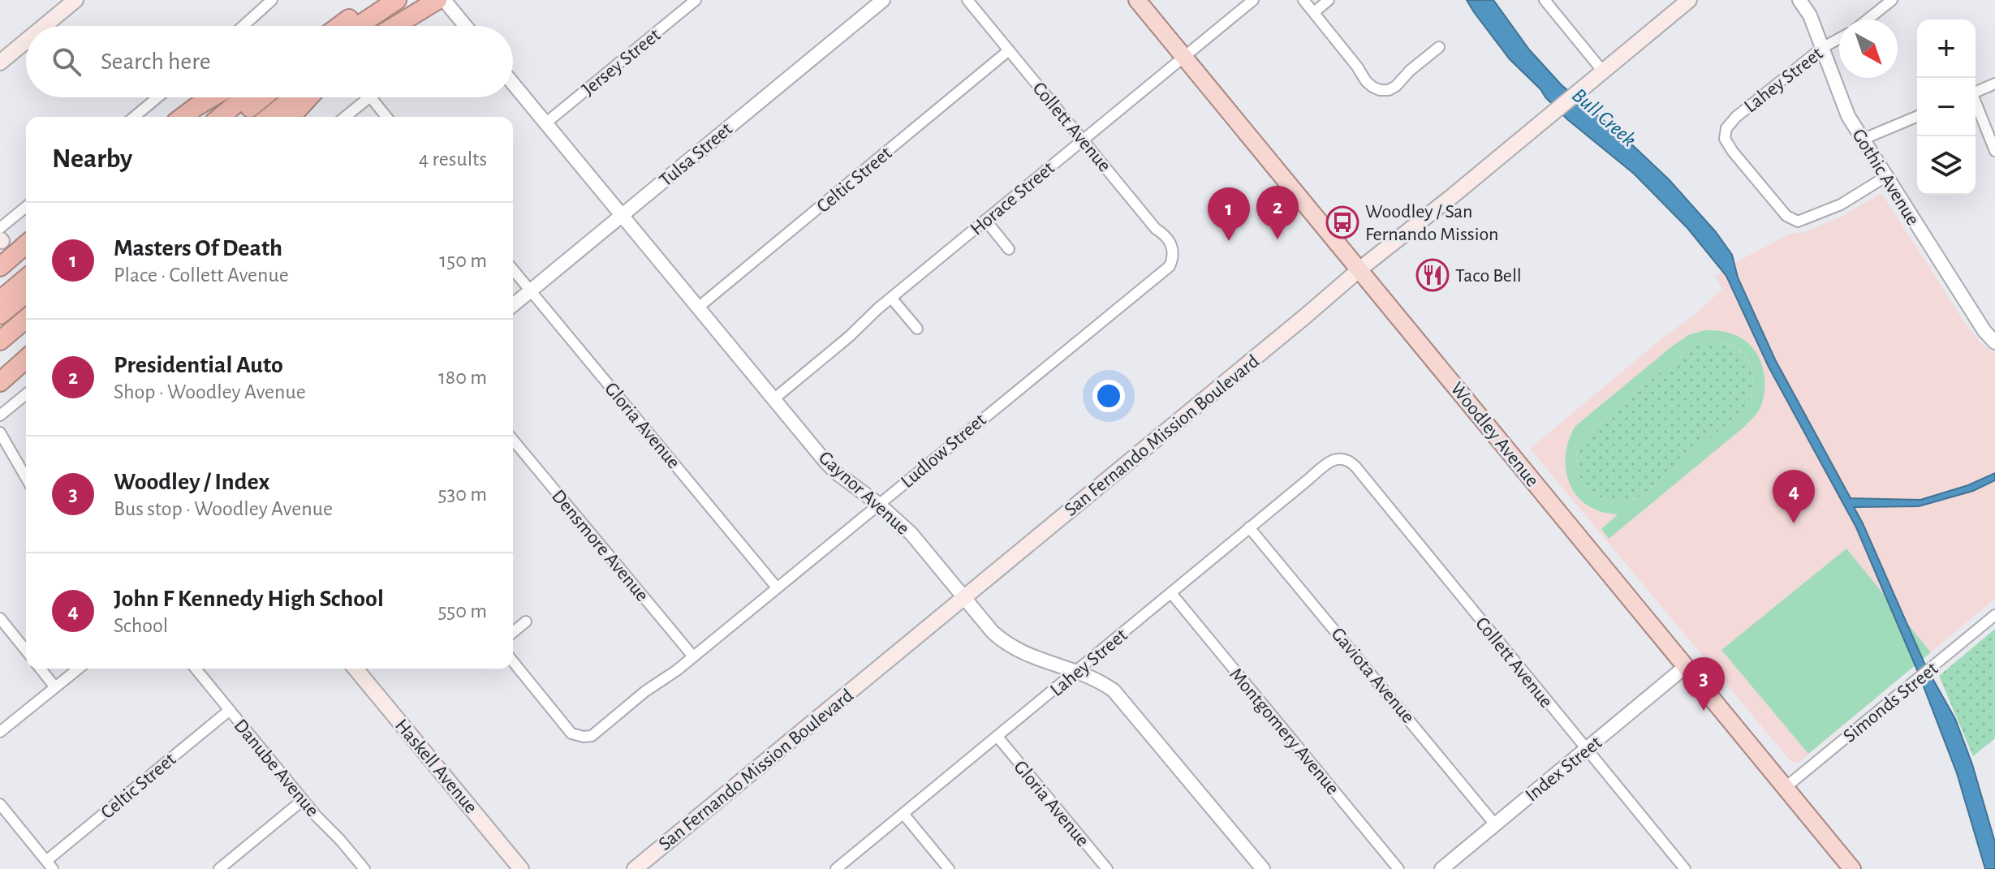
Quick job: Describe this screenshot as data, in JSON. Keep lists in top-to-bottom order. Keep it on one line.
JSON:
{"streets":{"main road":["Woodley Avenue","San Fernando Mission Boulevard","Haskell Avenue"],"street":["Jersey Street","Lahey Street","Collett Avenue","Tulsa Street","Gothic Avenue","Celtic Street","Horace Street","Gloria Avenue","Ludlow Street","Gaynor Avenue","Densmore Avenue","Gaviota Avenue","Simonds Street","Montgomery Avenue","Danube Avenue","Index Street"]},"crossings":[["Jersey Street","Gaynor Avenue"],["Lahey Street","Collett Avenue"],["Lahey Street","Gothic Avenue"],["Lahey Street","Gloria Avenue"],["Lahey Street","Gaynor Avenue"],["Lahey Street","Gaviota Avenue"],["Lahey Street","Montgomery Avenue"],["Collett Avenue","Celtic Street"],["Collett Avenue","Horace Street"],["Collett Avenue","Ludlow Street"],["Collett Avenue","Index Street"],["Tulsa Street","Gloria Avenue"],["Tulsa Street","Gaynor Avenue"],["Celtic Street","Gaynor Avenue"],["Celtic Street","Danube Avenue"],["Horace Street","Woodley Avenue"],["Horace Street","Gaynor Avenue"],["Gloria Avenue","Ludlow Street"],["Woodley Avenue","San Fernando Mission Boulevard"],["Woodley Avenue","Simonds Street"],["Woodley Avenue","Index Street"],["San Fernando Mission Boulevard","Gaynor Avenue"],["Ludlow Street","Gaynor Avenue"],["Ludlow Street","Densmore Avenue"],["Gaviota Avenue","Index Street"]],"water":["Bull Creek"],"places":{"bus stop":["Woodley / San Fernando Mission"],"restaurant":["Taco Bell"]},"north":"bottom right","page":{"map_buttons":["+","−"],"search":"Search here","heading":["Nearby","4 results"],"pins":["2","1","4","3"],"list":[{"mark":"1","name":"Masters Of Death","note":"Place · Collett Avenue","value":"150 m"},{"mark":"2","name":"Presidential Auto","note":"Shop · Woodley Avenue","value":"180 m"},{"mark":"3","name":"Woodley / Index","note":"Bus stop · Woodley Avenue","value":"530 m"},{"mark":"4","name":"John F Kennedy High School","note":"School","value":"550 m"}]}}
